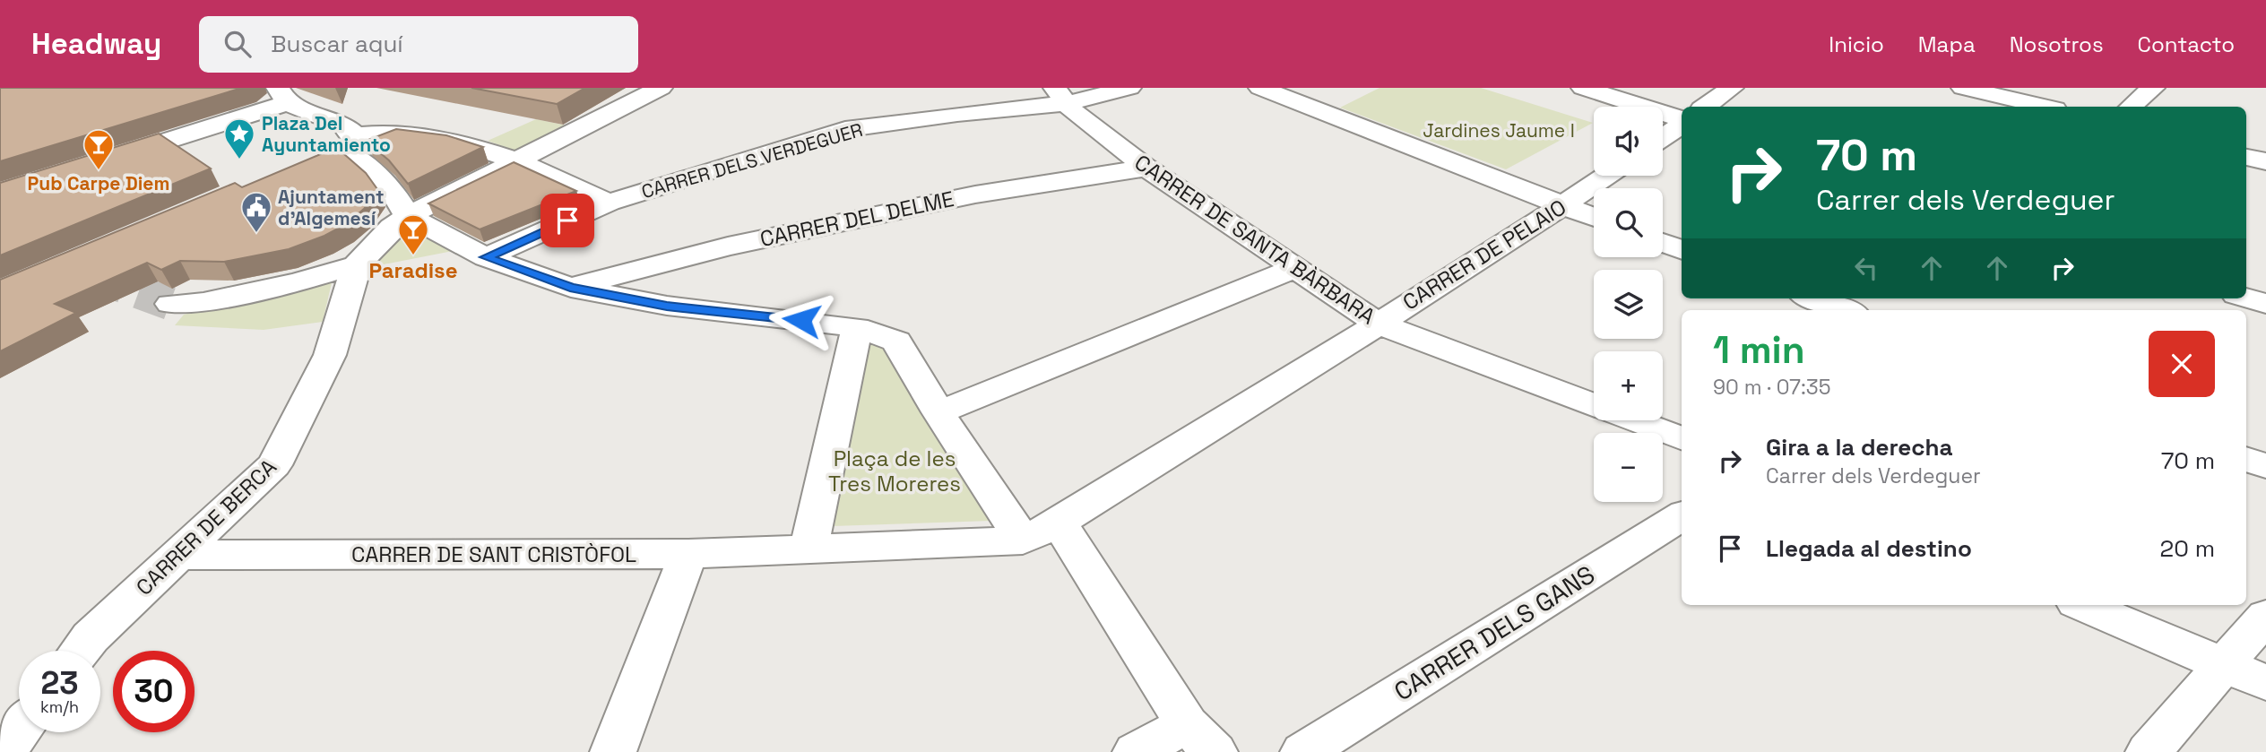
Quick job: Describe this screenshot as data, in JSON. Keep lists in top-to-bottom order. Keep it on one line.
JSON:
{"streets":{"street":["CARRER DELS VERDEGUER","CARRER DEL DELME","CARRER DE SANTA BÀRBARA","CARRER DE PELAIO","CARRER DE BERCA","CARRER DE SANT CRISTÒFOL","CARRER DELS GANS"]},"crossings":[["CARRER DELS VERDEGUER","CARRER DE SANTA BÀRBARA"],["CARRER DEL DELME","CARRER DE SANTA BÀRBARA"],["CARRER DE SANTA BÀRBARA","CARRER DE PELAIO"],["CARRER DE BERCA","CARRER DE SANT CRISTÒFOL"]],"parks":["Jardines Jaume I","Plaça de les Tres Moreres"],"places":{"place":["Plaza Del Ayuntamiento"],"bar":["Pub Carpe Diem","Paradise"],"public building":["Ajuntament d'Algemesí"]},"page":{"header":"Headway","search":"Buscar aquí","nav":["Inicio","Mapa","Nosotros","Contacto"],"map_buttons":["+","−"],"turn":["70 m","Carrer dels Verdeguer"],"heading":["1 min","90 m · 07:35"],"list":[{"name":"Gira a la derecha","note":"Carrer dels Verdeguer","value":"70 m"},{"name":"Llegada al destino","value":"20 m"}],"speed":"23 km/h","limit":"30"}}
